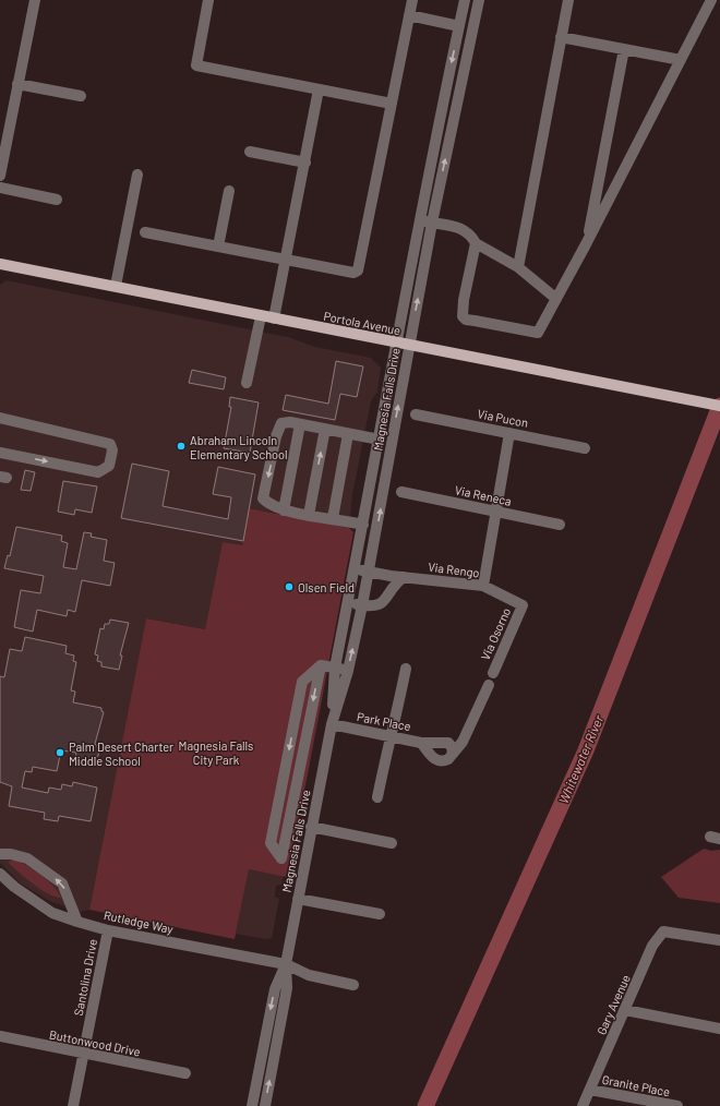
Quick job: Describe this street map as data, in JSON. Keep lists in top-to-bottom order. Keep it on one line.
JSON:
{"streets":{"main road":["Portola Avenue"],"street":["Magnesia Falls Drive","Via Pucon","Via Reneca","Via Rengo","Via Osorno","Park Place","Rutledge Way","Santolina Drive","Gary Avenue","Buttonwood Drive","Granite Place"]},"crossings":[["Portola Avenue","Magnesia Falls Drive"],["Magnesia Falls Drive","Via Rengo"],["Magnesia Falls Drive","Park Place"],["Magnesia Falls Drive","Rutledge Way"],["Via Rengo","Via Osorno"],["Rutledge Way","Santolina Drive"],["Santolina Drive","Buttonwood Drive"],["Gary Avenue","Granite Place"]],"water":["Whitewater River"],"parks":["Magnesia Falls City Park"],"places":["Abraham Lincoln Elementary School","Olsen Field","Palm Desert Charter Middle School"]}
